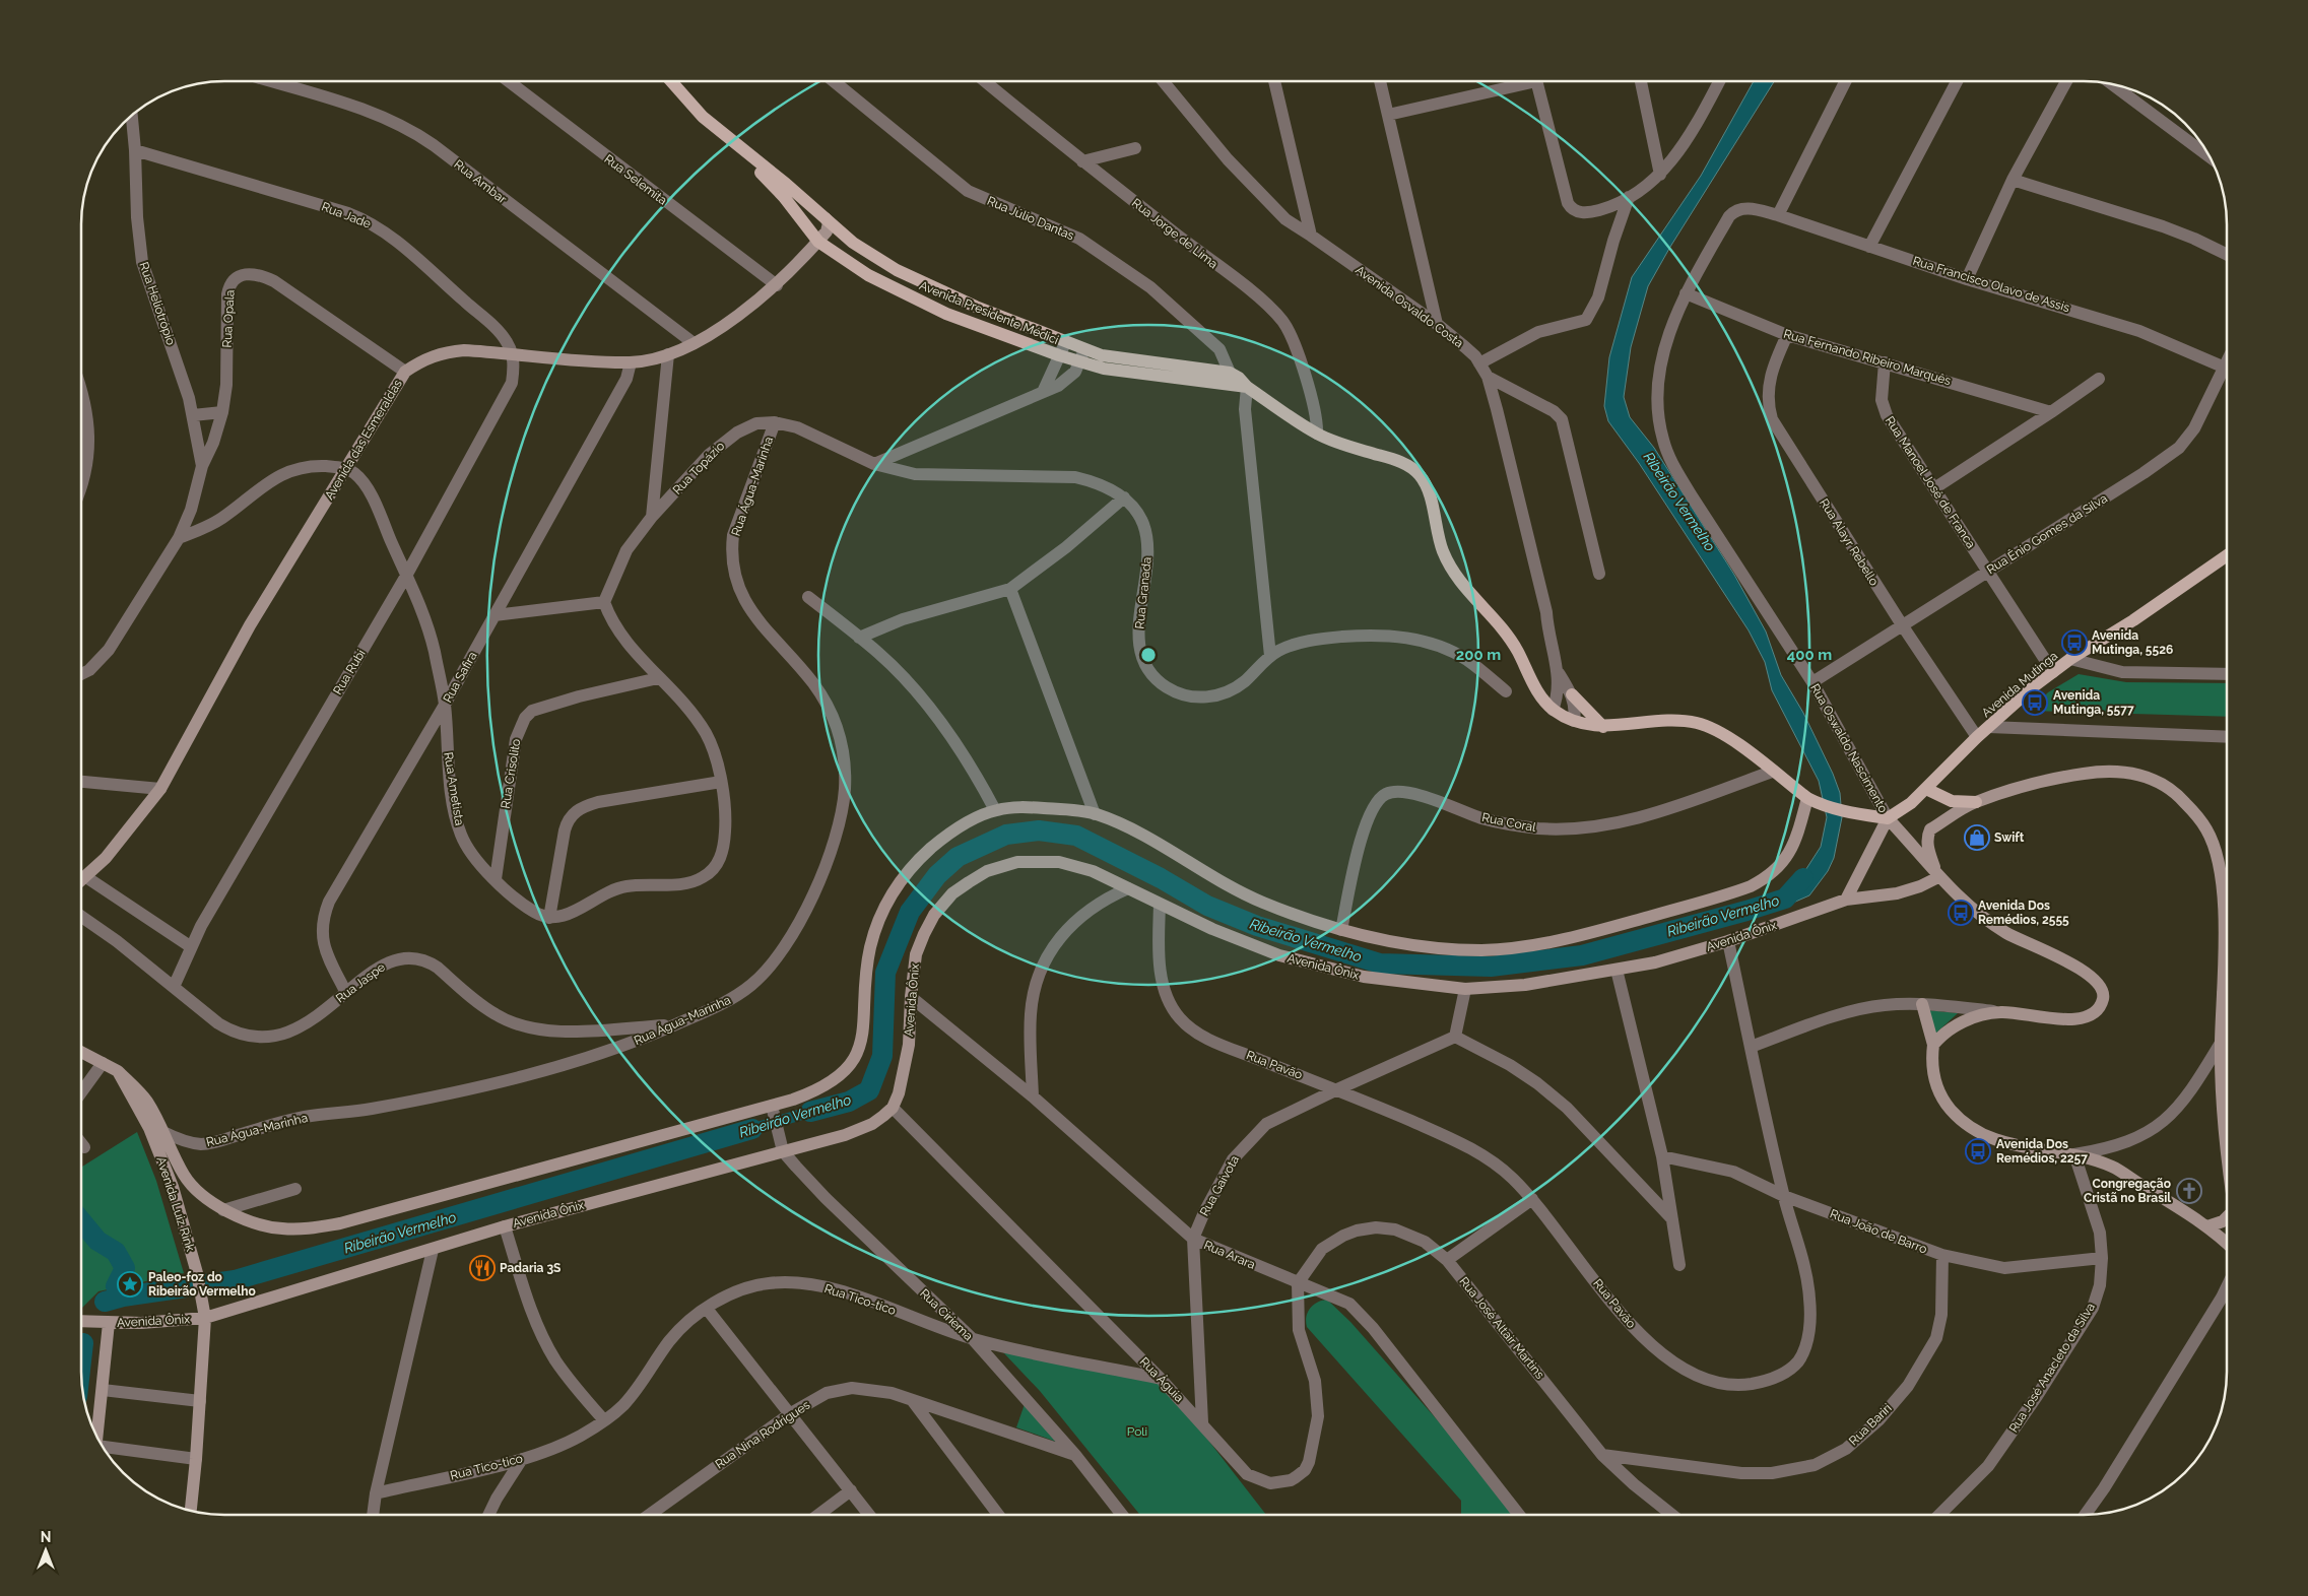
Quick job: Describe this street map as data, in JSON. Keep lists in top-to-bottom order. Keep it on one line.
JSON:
{"streets":{"main road":["Avenida Presidente Médici","Avenida das Esmeraldas","Avenida Mutinga","Avenida Ônix","Avenida Luiz Rink"],"street":["Rua Selemita","Rua Ambar","Rua Jade","Rua Júlio Dantas","Rua Jorge de Lima","Rua Francisco Olavo de Assis","Rua Heliotrópio","Avenida Osvaldo Costa","Rua Opala","Rua Fernando Ribeiro Marquês","Rua Topázio","Rua Manoel José de Franca","Rua Água-Marinha","Rua Ênio Gomes da Silva","Rua Alayr Rebello","Rua Granada","Rua Rubi","Rua Safira","Rua Oswaldo Nascimento","Rua Crisolito","Rua Ametista","Rua Coral","Rua Jaspe","Rua Pavão","Rua Gaivota","Rua João de Barro","Rua Arara","Rua Tico-tico","Rua Ciriema","Rua José Altair Martins","Rua José Anacleto da Silva","Rua Águia","Rua Bariri","Rua Nina Rodrigues"]},"crossings":[["Rua Selemita","Avenida das Esmeraldas"],["Rua Ambar","Avenida das Esmeraldas"],["Rua Jade","Rua Heliotrópio"],["Rua Jade","Avenida das Esmeraldas"],["Rua Jade","Rua Rubi"],["Rua Júlio Dantas","Avenida Presidente Médici"],["Rua Jorge de Lima","Avenida Presidente Médici"],["Rua Francisco Olavo de Assis","Rua Ênio Gomes da Silva"],["Rua Francisco Olavo de Assis","Rua Oswaldo Nascimento"],["Rua Heliotrópio","Rua Opala"],["Avenida Osvaldo Costa","Avenida Presidente Médici"],["Avenida Presidente Médici","Avenida das Esmeraldas"],["Avenida Presidente Médici","Avenida Mutinga"],["Avenida Presidente Médici","Rua Oswaldo Nascimento"],["Avenida Presidente Médici","Rua Coral"],["Rua Opala","Avenida das Esmeraldas"],["Rua Fernando Ribeiro Marquês","Rua Manoel José de Franca"],["Rua Fernando Ribeiro Marquês","Rua Alayr Rebello"],["Rua Fernando Ribeiro Marquês","Rua Oswaldo Nascimento"],["Avenida das Esmeraldas","Rua Rubi"],["Avenida das Esmeraldas","Rua Safira"],["Avenida das Esmeraldas","Rua Ametista"],["Rua Topázio","Rua Água-Marinha"],["Rua Topázio","Rua Granada"],["Rua Manoel José de Franca","Rua Ênio Gomes da Silva"],["Rua Manoel José de Franca","Avenida Mutinga"],["Rua Água-Marinha","Rua Jaspe"],["Rua Ênio Gomes da Silva","Rua Alayr Rebello"],["Rua Ênio Gomes da Silva","Rua Oswaldo Nascimento"],["Rua Alayr Rebello","Avenida Mutinga"],["Rua Rubi","Rua Ametista"],["Rua Rubi","Rua Jaspe"],["Rua Safira","Rua Ametista"],["Rua Safira","Rua Jaspe"],["Avenida Mutinga","Rua Oswaldo Nascimento"],["Rua Crisolito","Rua Ametista"],["Avenida Ônix","Rua Pavão"],["Avenida Ônix","Avenida Luiz Rink"],["Avenida Ônix","Rua Arara"],["Avenida Ônix","Rua Ciriema"],["Avenida Ônix","Rua Águia"],["Rua Pavão","Rua Gaivota"],["Rua Pavão","Rua João de Barro"],["Rua Gaivota","Rua Arara"],["Rua Gaivota","Rua Águia"],["Rua João de Barro","Rua José Anacleto da Silva"],["Rua João de Barro","Rua Bariri"],["Rua Arara","Rua José Altair Martins"],["Rua Arara","Rua Águia"],["Rua Tico-tico","Rua Ciriema"],["Rua Tico-tico","Rua Águia"],["Rua Ciriema","Rua Nina Rodrigues"],["Rua José Altair Martins","Rua Águia"],["Rua José Altair Martins","Rua Bariri"]],"water":["Ribeirão Vermelho"],"parks":["Poli"],"places":{"bus stop":["Avenida Mutinga, 5526","Avenida Mutinga, 5577","Avenida Dos Remédios, 2555","Avenida Dos Remédios, 2257"],"shop":["Swift"],"church":["Congregação Cristã no Brasil"],"restaurant":["Padaria 3S"],"place":["Paleo-foz do Ribeirão Vermelho"]},"north":"top","rings":["200 m","400 m"]}
